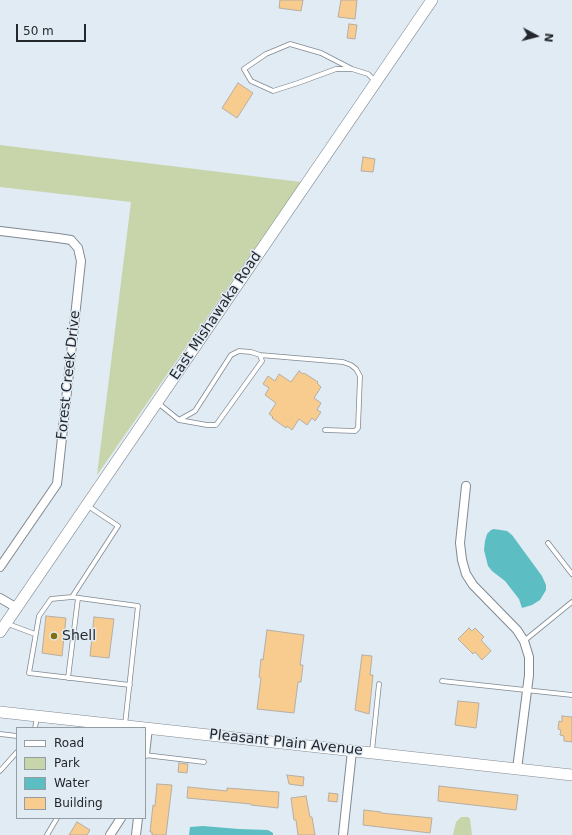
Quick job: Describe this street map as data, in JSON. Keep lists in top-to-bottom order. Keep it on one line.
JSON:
{"streets":{"main road":["East Mishawaka Road","Pleasant Plain Avenue"],"street":["Forest Creek Drive"]},"places":["Shell"],"legend":["Road","Park","Water","Building"],"scale_bar":"50 m","north":"right"}
